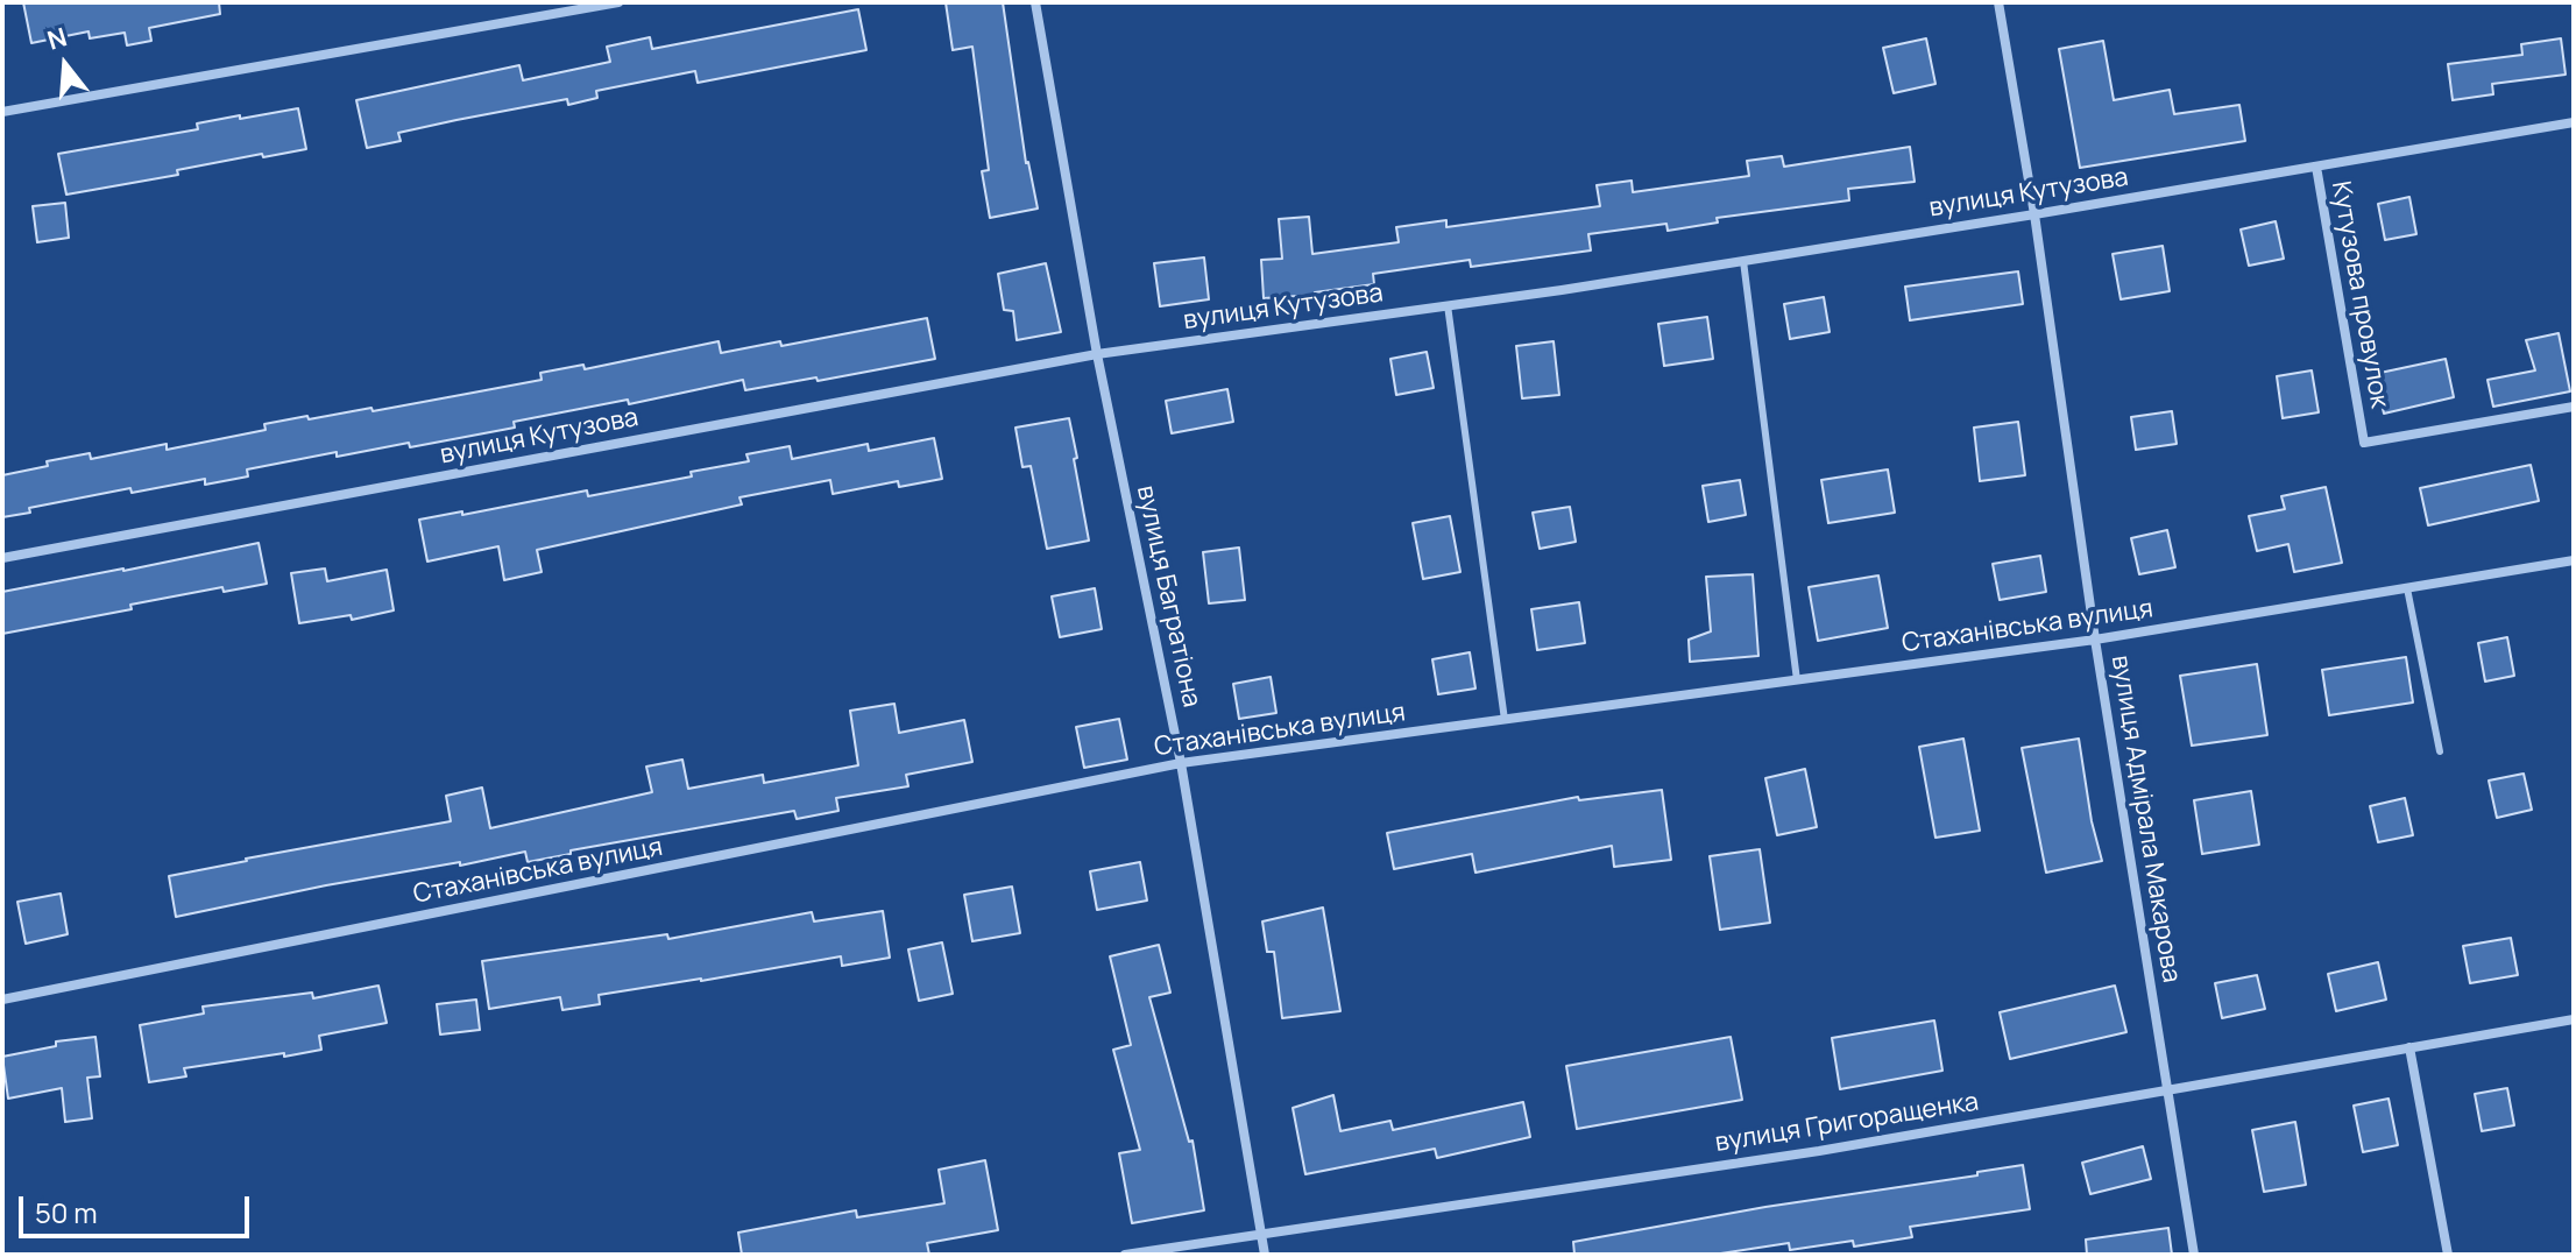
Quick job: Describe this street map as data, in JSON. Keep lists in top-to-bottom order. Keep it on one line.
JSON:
{"streets":{"street":["вулиця Кутузова","Кутузова провулок","вулиця Багратіона","Стаханівська вулиця","вулиця Адмірала Макарова","вулиця Григоращенка"]},"crossings":[["вулиця Кутузова","Кутузова провулок"],["вулиця Кутузова","вулиця Багратіона"],["вулиця Кутузова","вулиця Адмірала Макарова"],["вулиця Багратіона","Стаханівська вулиця"],["вулиця Багратіона","вулиця Григоращенка"],["Стаханівська вулиця","вулиця Адмірала Макарова"],["вулиця Адмірала Макарова","вулиця Григоращенка"]],"scale_bar":"50 m","north":"top"}
